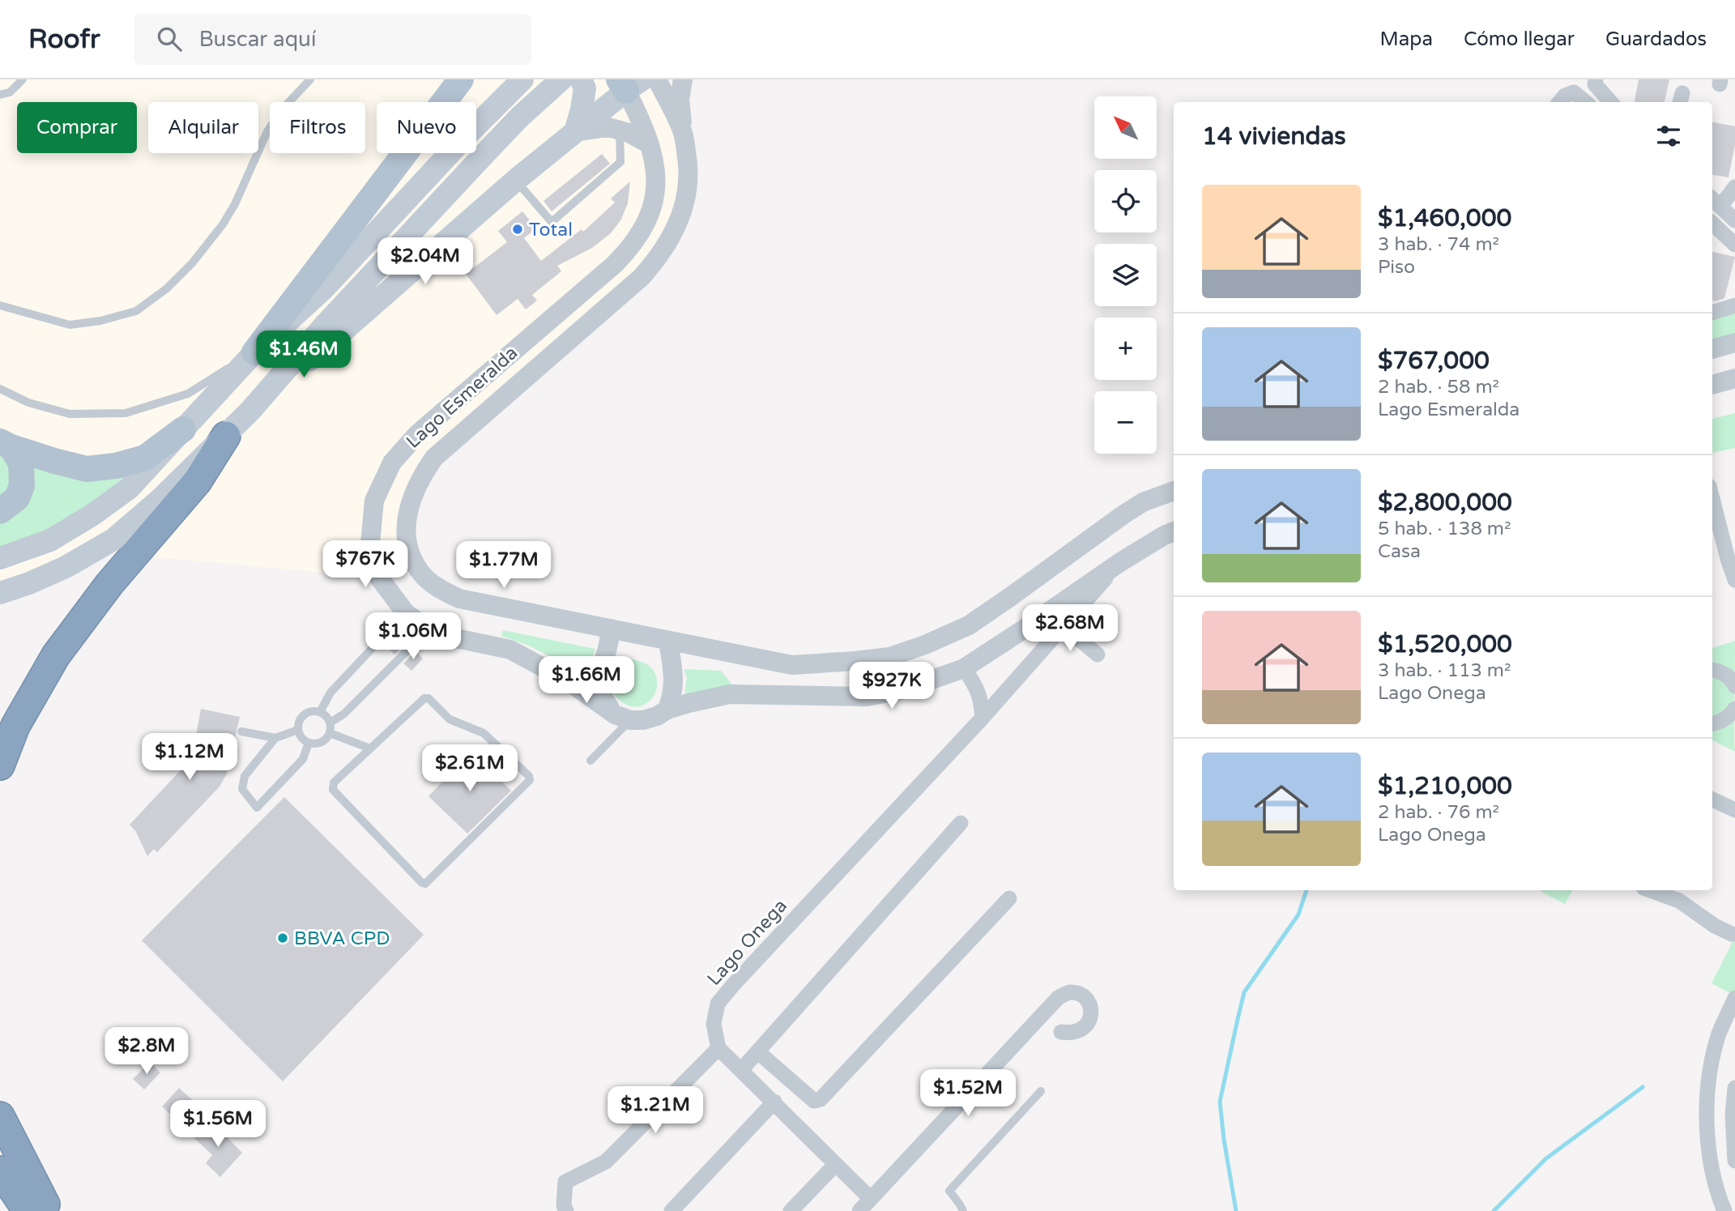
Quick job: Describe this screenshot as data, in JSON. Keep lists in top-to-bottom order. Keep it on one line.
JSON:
{"streets":{"street":["Lago Esmeralda","Lago Onega"]},"places":["Total","BBVA CPD"],"north":"top left","page":{"header":"Roofr","search":"Buscar aquí","nav":["Mapa","Cómo llegar","Guardados"],"map_buttons":["+","−"],"chip":["Comprar","Alquilar","Filtros","Nuevo"],"heading":"14 viviendas","list":[{"name":"$1,460,000","note":"3 hab. · 74 m² · Piso"},{"name":"$767,000","note":"2 hab. · 58 m² · Lago Esmeralda"},{"name":"$2,800,000","note":"5 hab. · 138 m² · Casa"},{"name":"$1,520,000","note":"3 hab. · 113 m² · Lago Onega"},{"name":"$1,210,000","note":"2 hab. · 76 m² · Lago Onega"}],"price":["$2.04M","$1.46M","$767K","$1.77M","$2.68M","$1.06M","$1.66M","$927K","$1.12M","$2.61M","$2.8M","$1.52M","$1.21M","$1.56M"]}}
